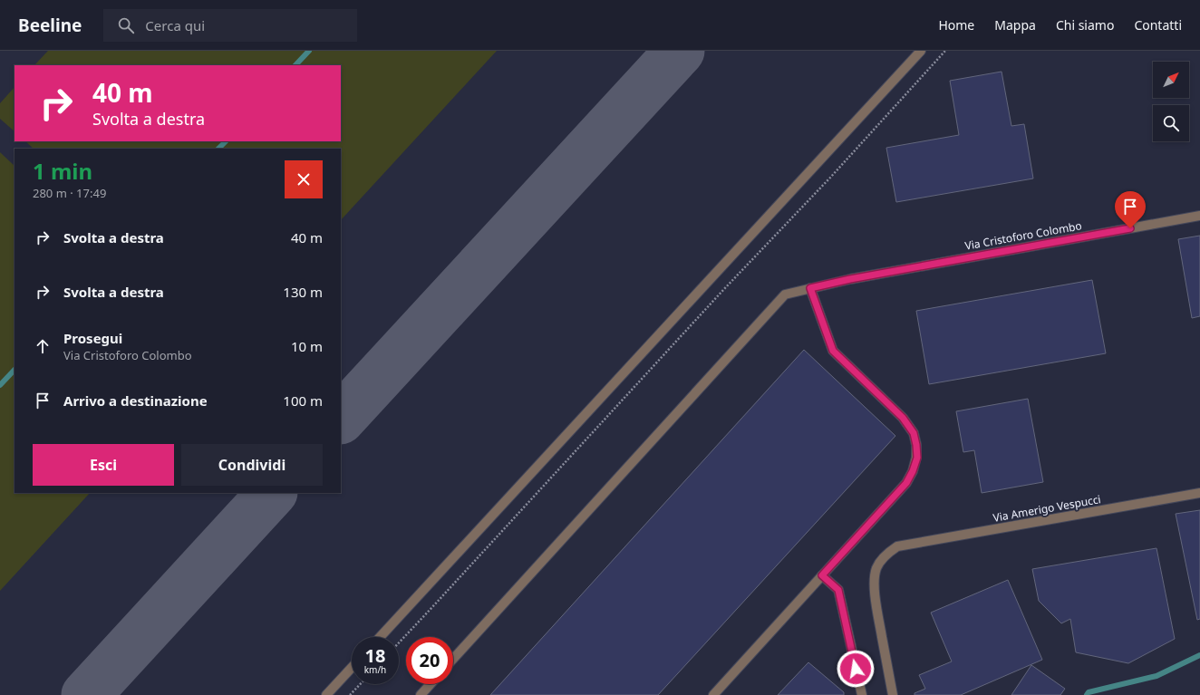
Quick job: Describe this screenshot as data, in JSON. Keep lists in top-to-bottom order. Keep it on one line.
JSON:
{"streets":{"street":["Via Cristoforo Colombo","Via Amerigo Vespucci"]},"north":"top right","page":{"header":"Beeline","search":"Cerca qui","nav":["Home","Mappa","Chi siamo","Contatti"],"turn":["40 m","Svolta a destra"],"heading":["1 min","280 m · 17:49"],"list":[{"name":"Svolta a destra","value":"40 m"},{"name":"Svolta a destra","value":"130 m"},{"name":"Prosegui","note":"Via Cristoforo Colombo","value":"10 m"},{"name":"Arrivo a destinazione","value":"100 m"}],"buttons":["Esci","Condividi"],"speed":"18 km/h","limit":"20"}}
